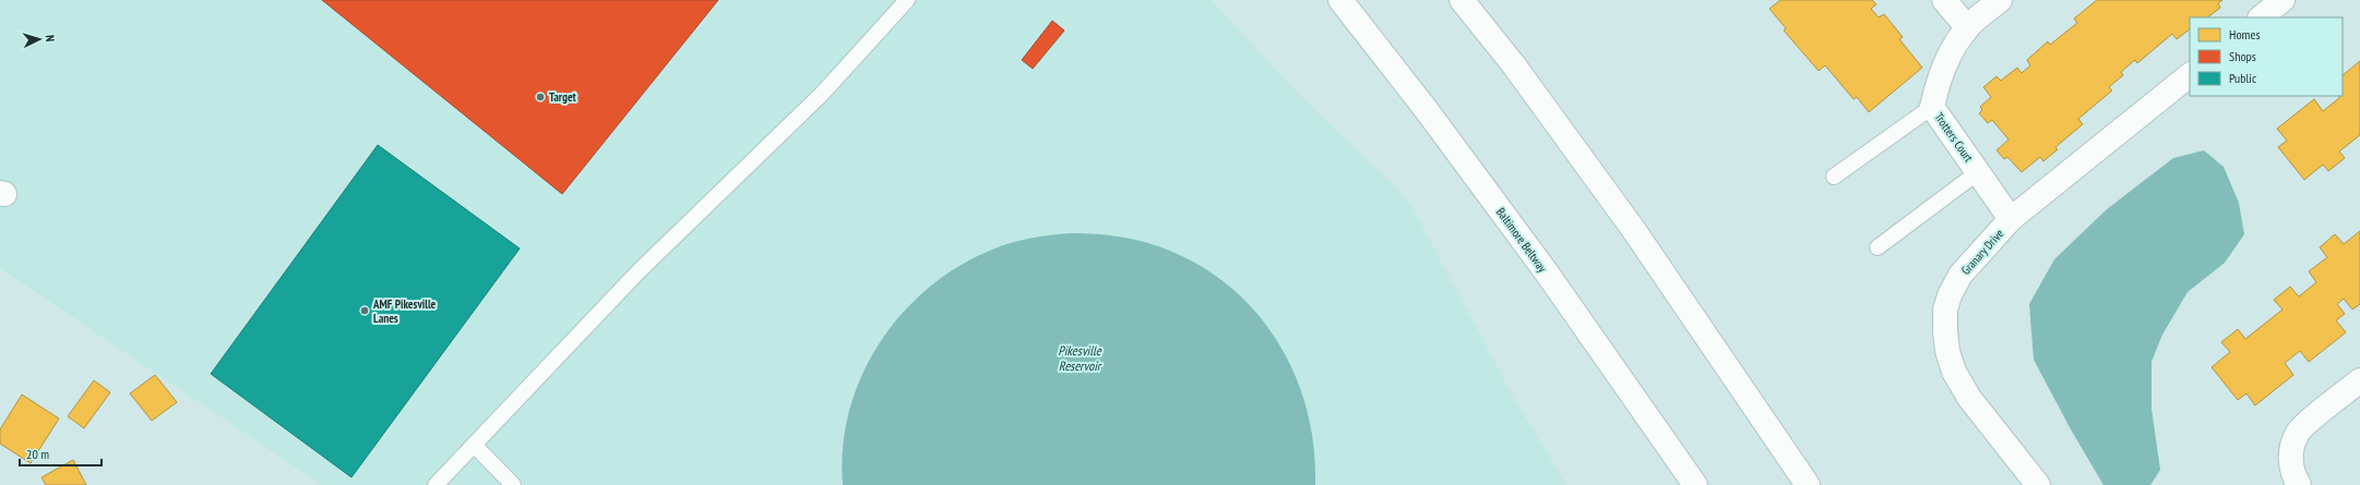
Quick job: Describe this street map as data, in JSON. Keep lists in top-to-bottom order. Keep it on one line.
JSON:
{"streets":{"main road":["Trotters Court","Baltimore Beltway","Granary Drive"]},"crossings":[["Trotters Court","Granary Drive"]],"water":["Pikesville Reservoir"],"places":["Target","AMF Pikesville Lanes"],"legend":["Homes","Shops","Public"],"scale_bar":"20 m","north":"right"}
